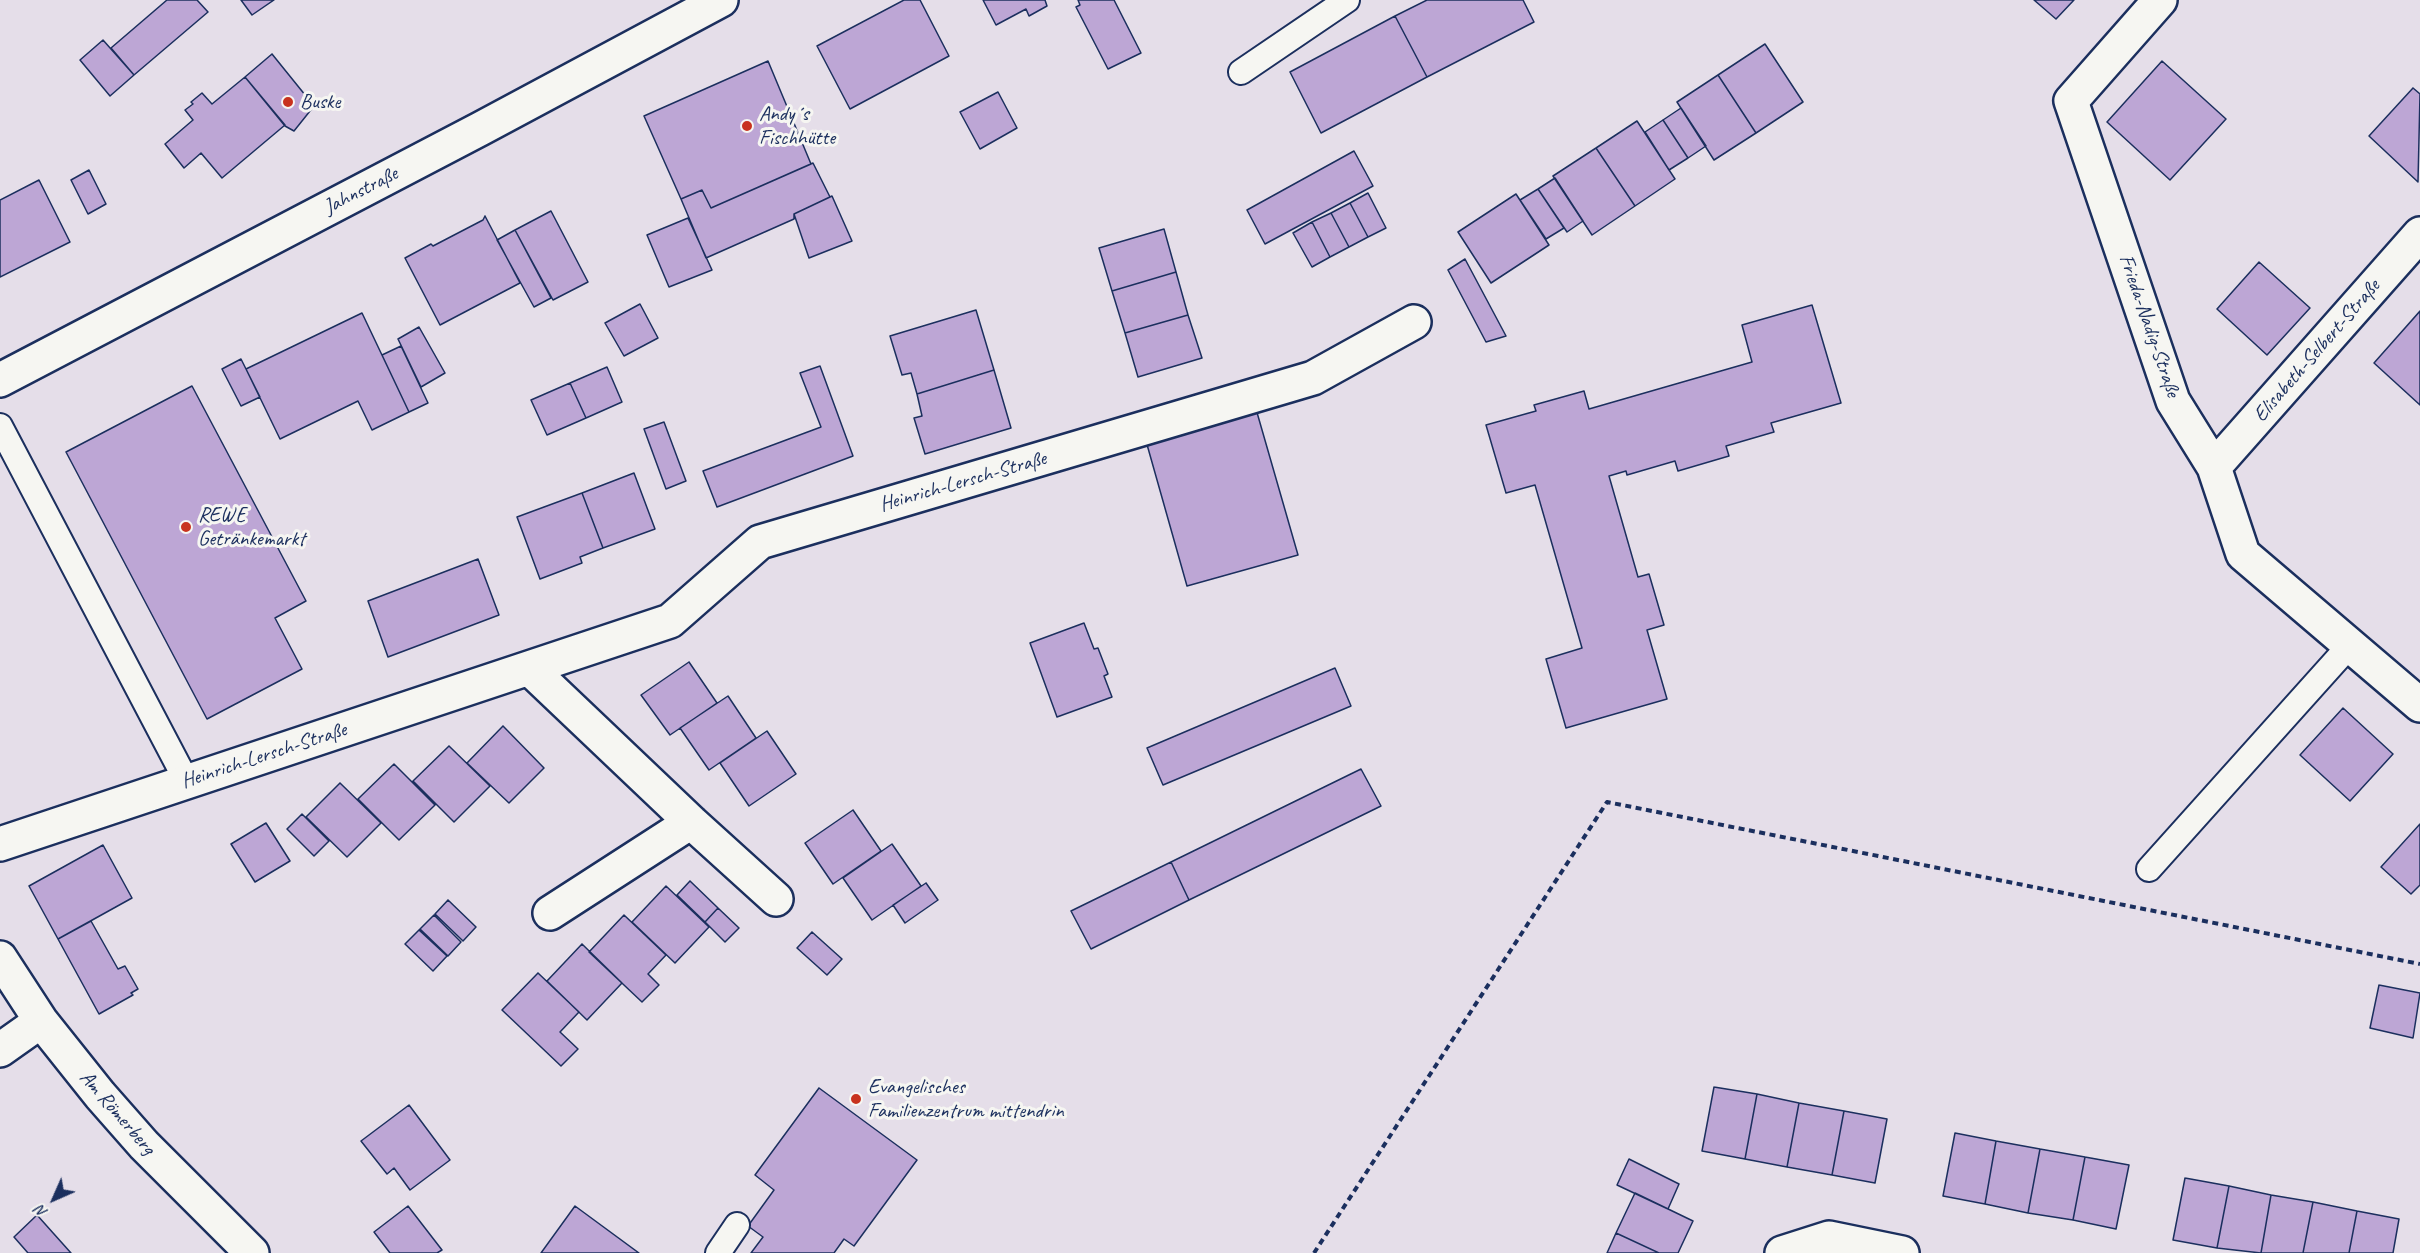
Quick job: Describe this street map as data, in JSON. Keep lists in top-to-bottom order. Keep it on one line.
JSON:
{"streets":{"street":["Jahnstraße","Frieda-Nadig-Straße","Elisabeth-Selbert-Straße","Heinrich-Lersch-Straße","Am Römerberg"]},"crossings":[["Frieda-Nadig-Straße","Elisabeth-Selbert-Straße"]],"places":["Buske","Andy´s Fischhütte","REWE Getränkemarkt","Evangelisches Familienzentrum mittendrin"],"north":"bottom left"}
